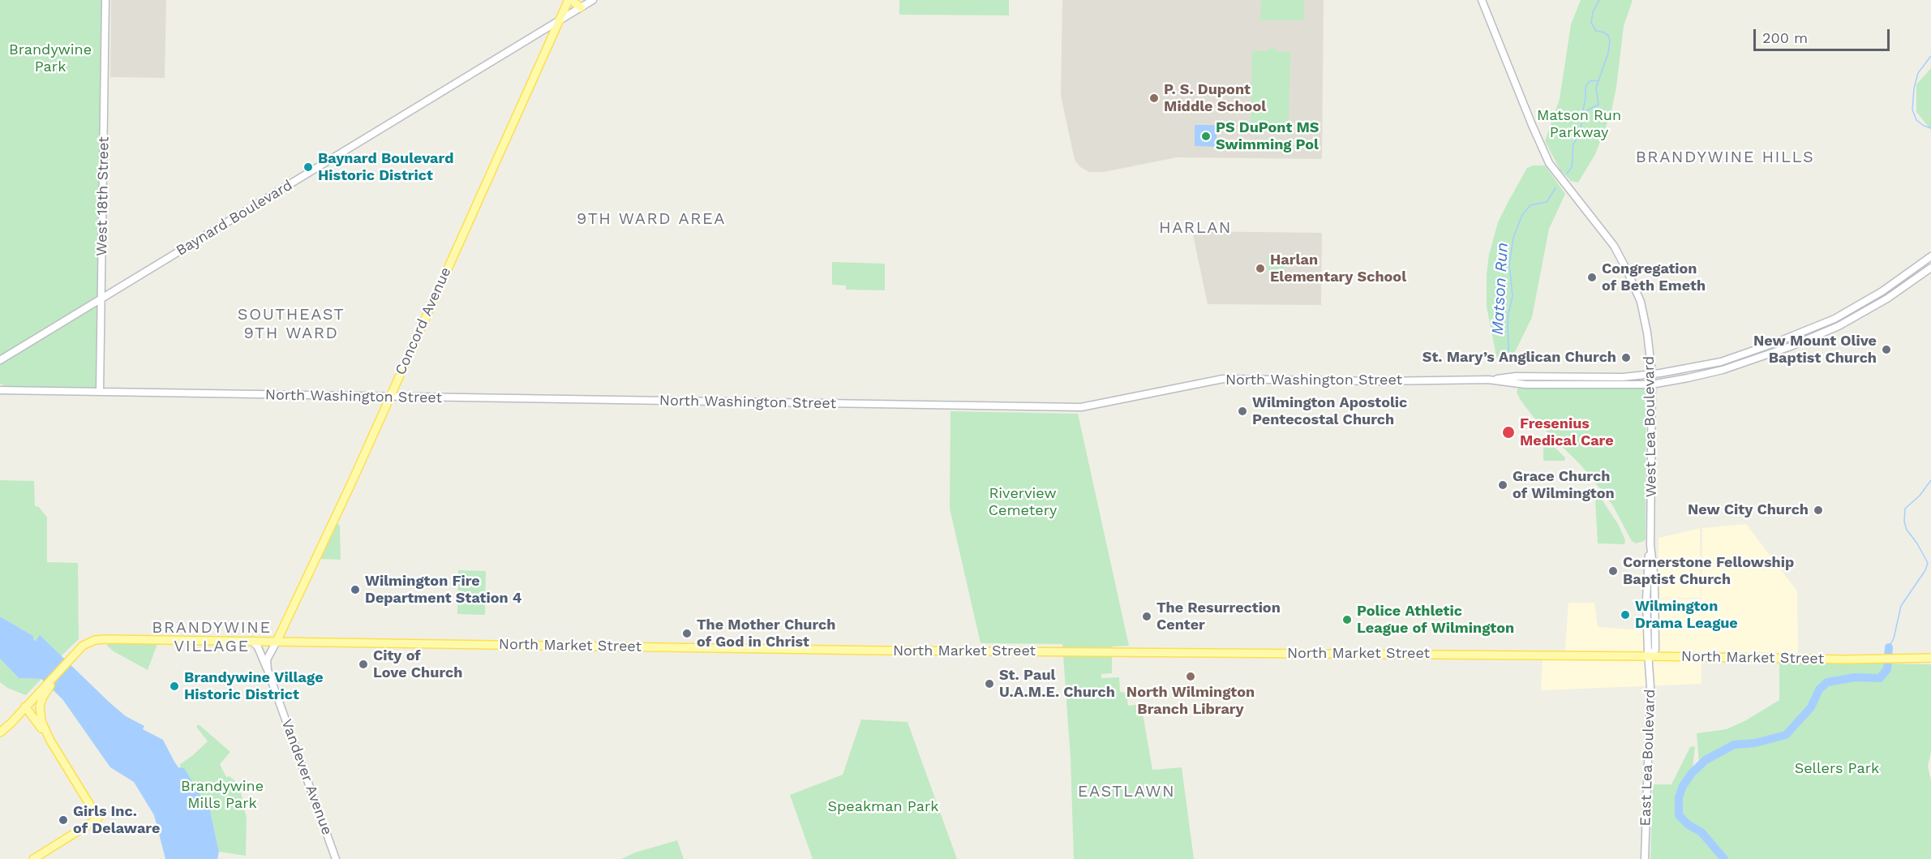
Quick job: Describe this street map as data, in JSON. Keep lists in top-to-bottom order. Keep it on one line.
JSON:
{"streets":{"main road":["West 18th Street","Baynard Boulevard","Concord Avenue","North Washington Street","West Lea Boulevard","North Market Street","East Lea Boulevard","Vandever Avenue"]},"crossings":[["West 18th Street","Baynard Boulevard"],["West 18th Street","North Washington Street"],["Baynard Boulevard","Concord Avenue"],["Concord Avenue","North Washington Street"],["Concord Avenue","North Market Street"],["North Washington Street","West Lea Boulevard"],["West Lea Boulevard","North Market Street"],["West Lea Boulevard","East Lea Boulevard"],["North Market Street","East Lea Boulevard"],["North Market Street","Vandever Avenue"]],"districts":["BRANDYWINE HILLS","9TH WARD AREA","HARLAN","SOUTHEAST 9TH WARD","BRANDYWINE VILLAGE","EASTLAWN"],"water":["Matson Run"],"parks":["Brandywine Park","Matson Run Parkway","Riverview Cemetery","Sellers Park","Brandywine Mills Park","Speakman Park"],"places":["P. S. Dupont Middle School","PS DuPont MS Swimming Pol","Baynard Boulevard Historic District","Harlan Elementary School","Congregation of Beth Emeth","New Mount Olive Baptist Church","St. Mary’s Anglican Church","Wilmington Apostolic Pentecostal Church","Fresenius Medical Care","Grace Church of Wilmington","New City Church","Cornerstone Fellowship Baptist Church","Wilmington Fire Department Station 4","Wilmington Drama League","The Resurrection Center","Police Athletic League of Wilmington","The Mother Church of God in Christ","City of Love Church","North Wilmington Branch Library","St. Paul U.A.M.E. Church","Brandywine Village Historic District","Girls Inc. of Delaware"],"scale_bar":"200 m"}
